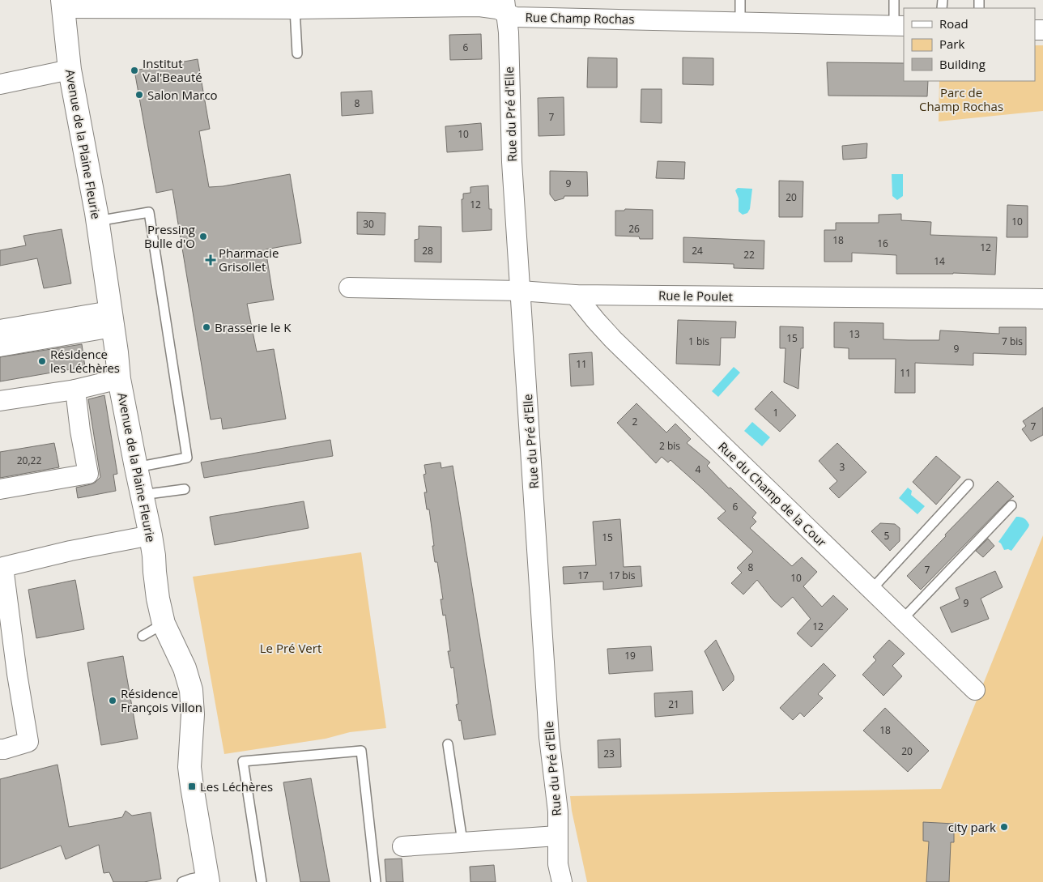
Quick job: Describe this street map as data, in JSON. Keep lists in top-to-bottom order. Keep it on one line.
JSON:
{"streets":{"street":["Rue Champ Rochas","Rue du Pré d'Elle","Avenue de la Plaine Fleurie","Rue le Poulet","Rue du Champ de la Cour"]},"crossings":[["Rue Champ Rochas","Rue du Pré d'Elle"],["Rue Champ Rochas","Avenue de la Plaine Fleurie"],["Rue du Pré d'Elle","Rue le Poulet"],["Rue le Poulet","Rue du Champ de la Cour"]],"parks":["Parc de Champ Rochas","Le Pré Vert"],"places":{"other":["Institut Val'Beauté","Salon Marco","Pressing Bulle d'O","Brasserie le K","Résidence les Léchères","Résidence François Villon","city park"],"health":["Pharmacie Grisollet"],"transit":["Les Léchères"]},"house_numbers":["6","8","7","10","9","20","12","10","30","26","18","16","12","28","24","22","14","13","15","1 bis","7 bis","9","11","11","1","2","7","2 bis","20,22","3","4","6","5","15","8","7","17","17 bis","10","9","12","19","21","18","20","23"],"legend":["Road","Park","Building"]}
